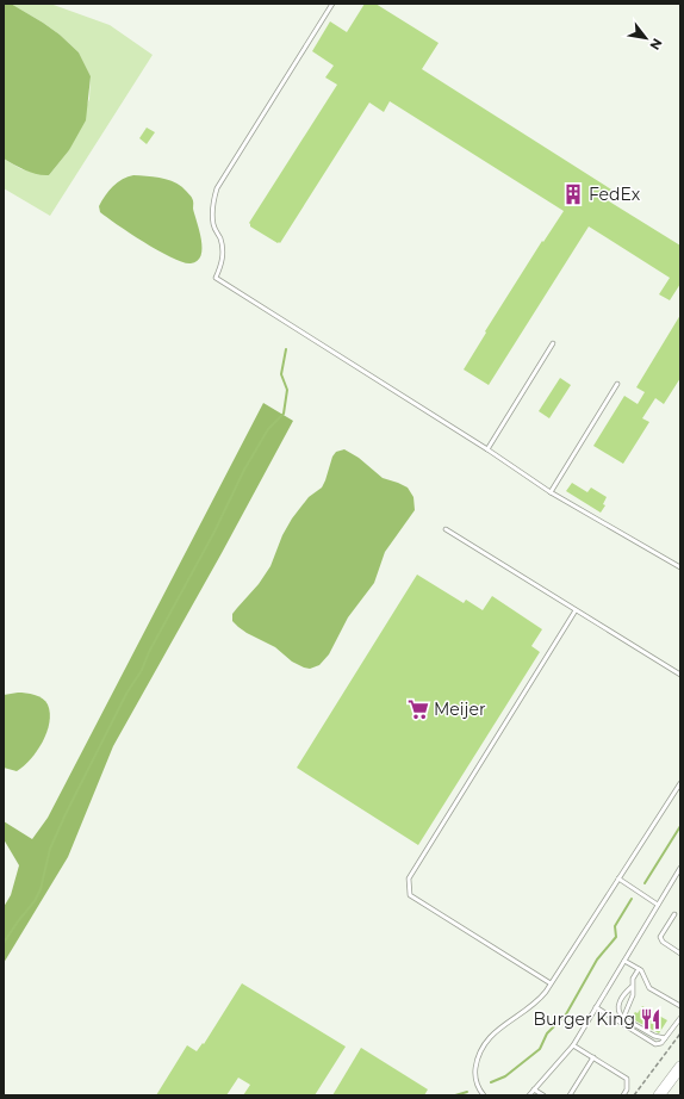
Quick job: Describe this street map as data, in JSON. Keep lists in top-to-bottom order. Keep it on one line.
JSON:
{"places":{"building":["FedEx"],"supermarket":["Meijer"],"restaurant":["Burger King"]},"north":"bottom right"}
